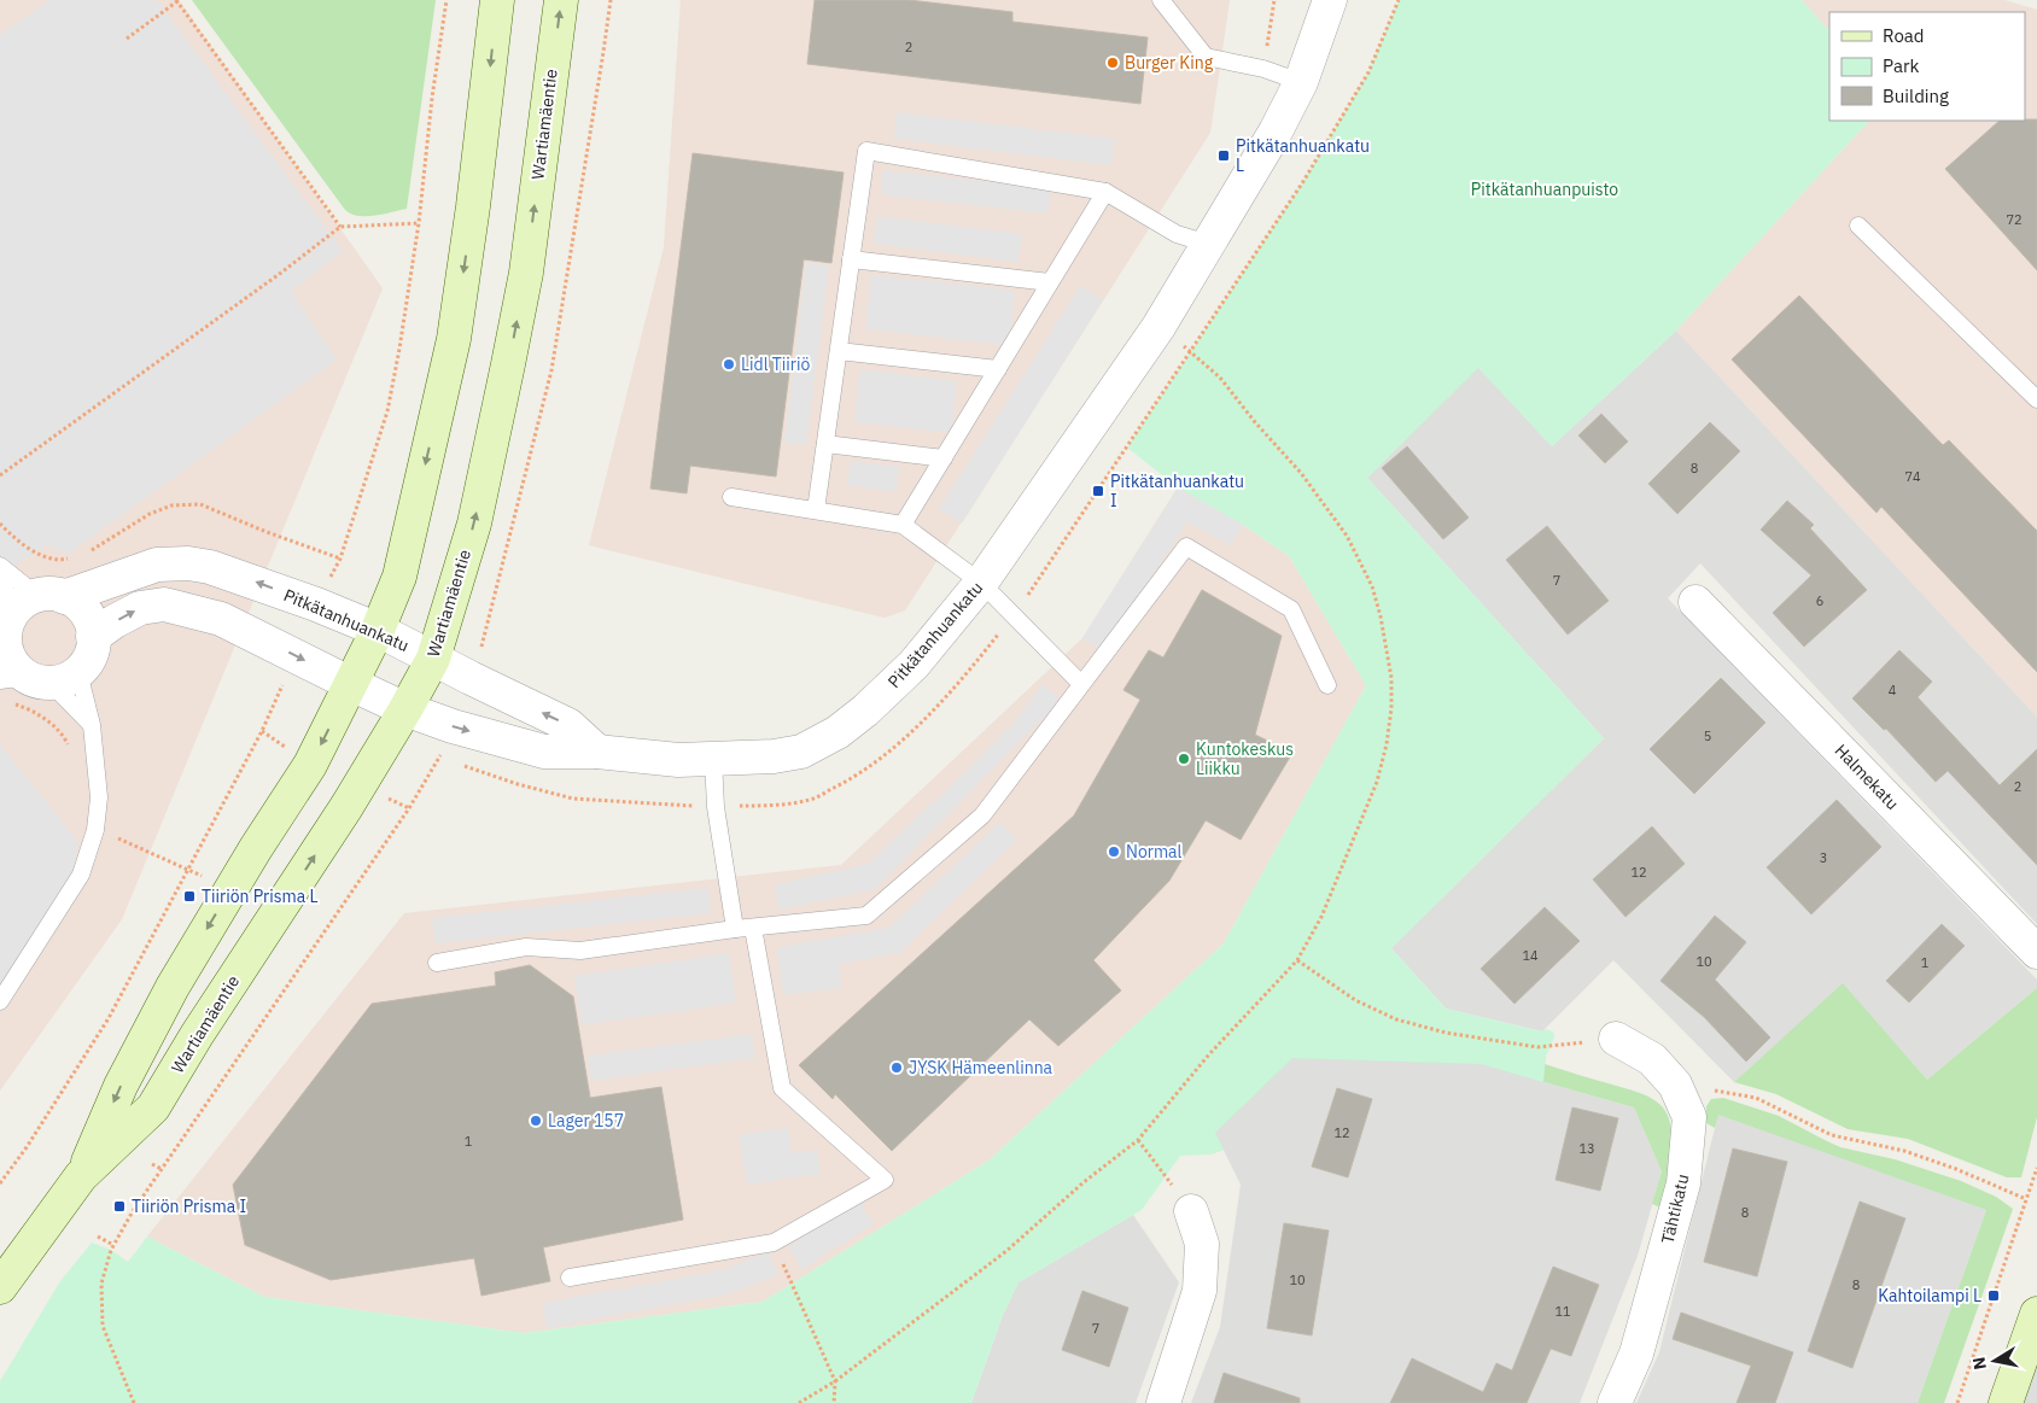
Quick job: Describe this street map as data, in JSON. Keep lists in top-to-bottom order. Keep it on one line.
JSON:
{"streets":{"main road":["Wartiamäentie"],"street":["Pitkätanhuankatu","Halmekatu","Tähtikatu"]},"crossings":[["Wartiamäentie","Pitkätanhuankatu"]],"parks":["Pitkätanhuanpuisto"],"places":{"other":["Burger King","Lidl Tiiriö","Kuntokeskus Liikku","Normal","JYSK Hämeenlinna","Lager 157"],"transit":["Pitkätanhuankatu L","Pitkätanhuankatu I","Tiiriön Prisma L","Tiiriön Prisma I","Kahtoilampi L"]},"house_numbers":["2","72","8","74","7","6","4","5","2","3","12","14","10","1","12","1","13","8","10","8","11","7"],"legend":["Road","Park","Building"],"north":"left"}
